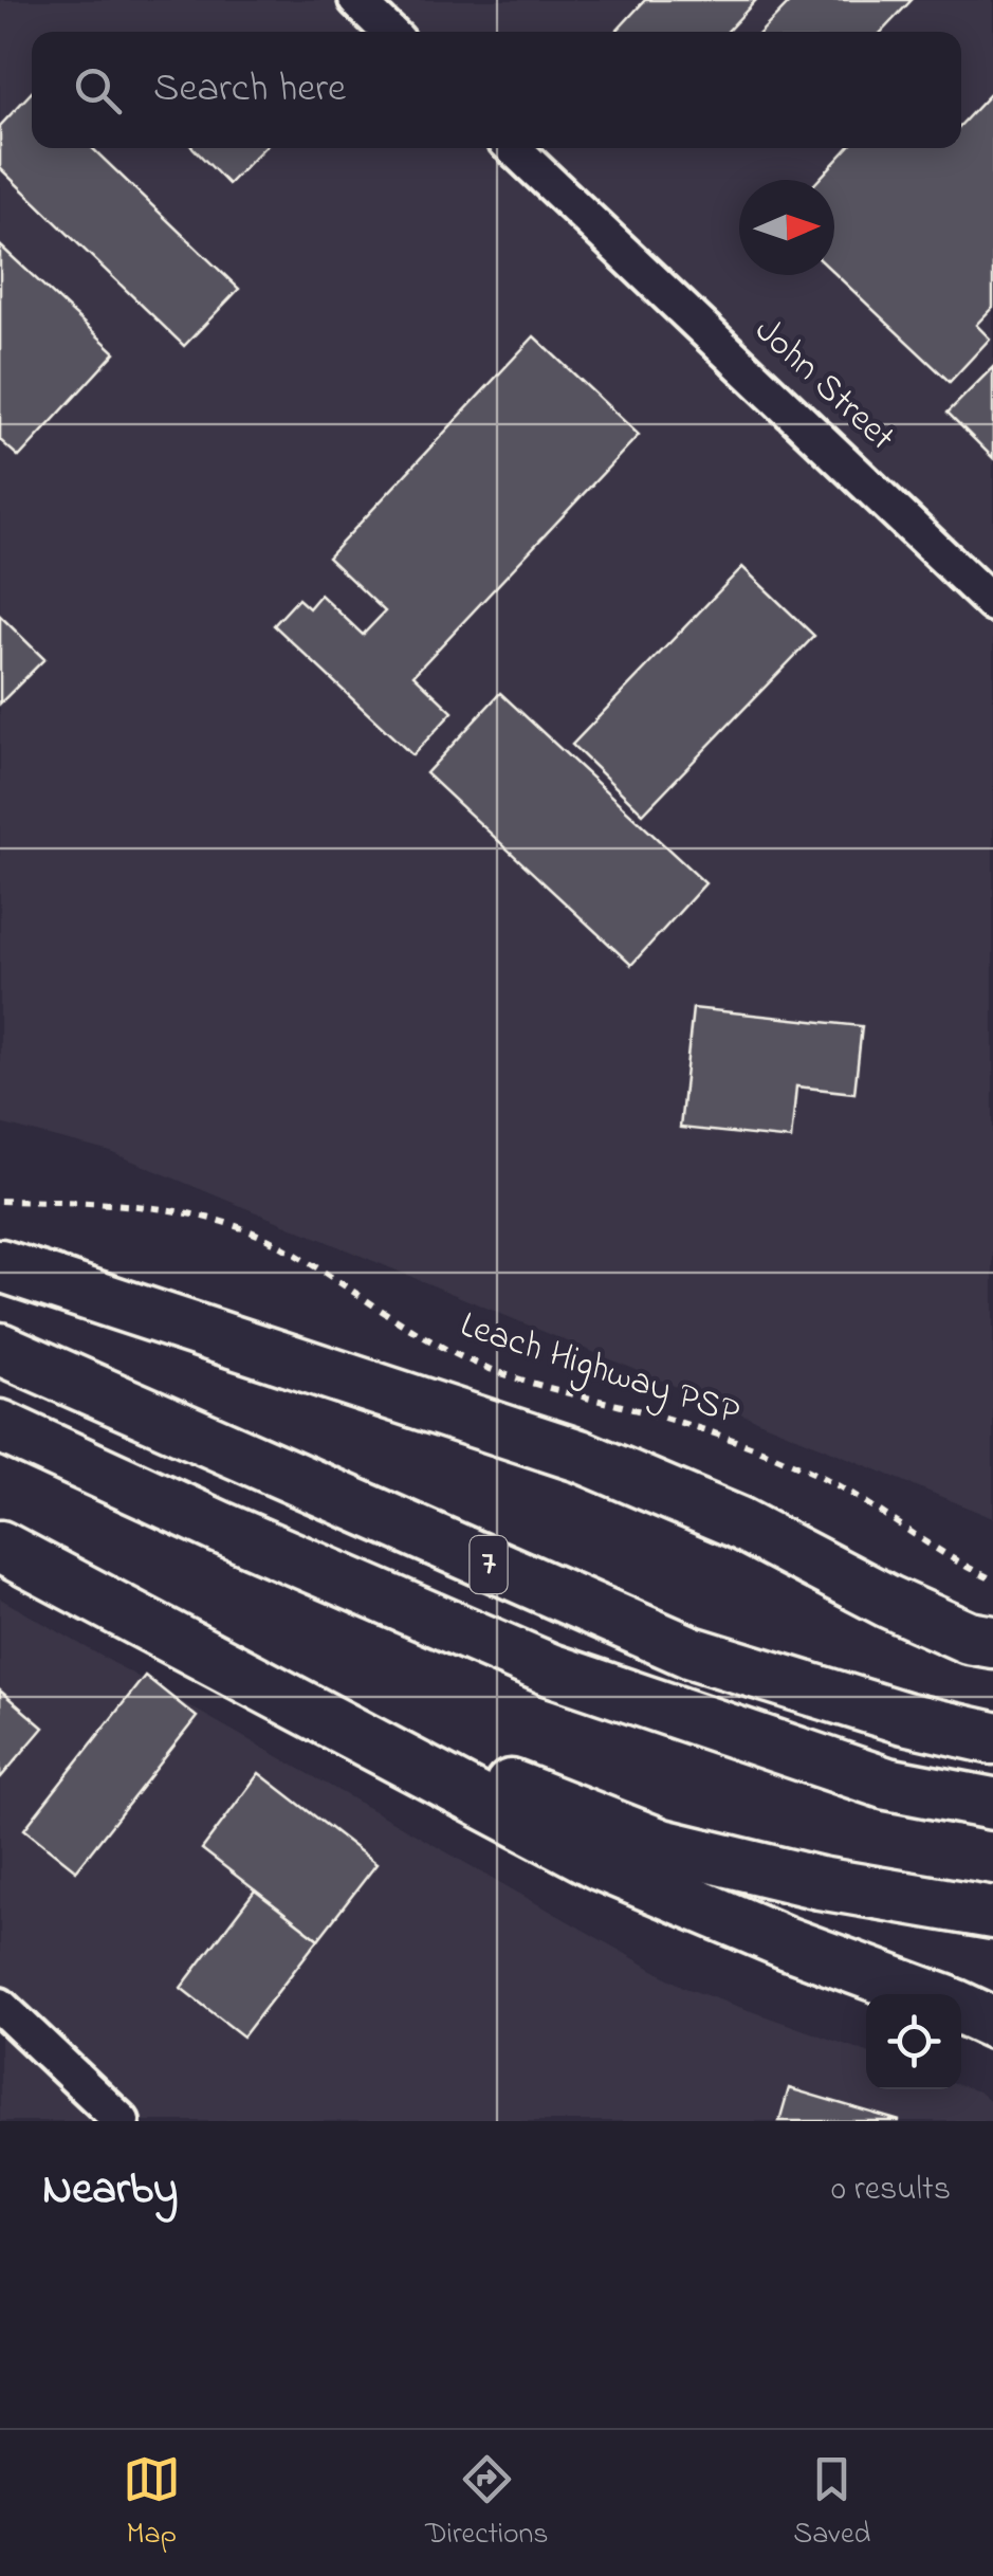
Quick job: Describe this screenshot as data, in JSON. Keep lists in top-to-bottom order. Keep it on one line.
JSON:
{"streets":{"highway":["7"],"street":["John Street"],"path":["Leach Highway PSP"]},"north":"right","page":{"search":"Search here","heading":["Nearby","0 results"],"nav":["Map","Directions","Saved"]}}
